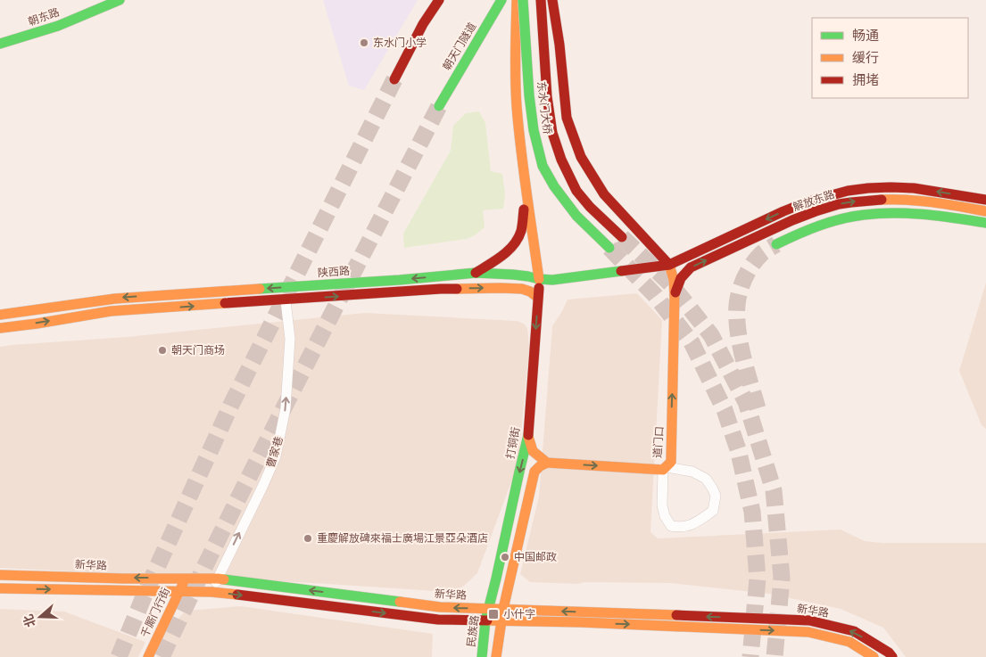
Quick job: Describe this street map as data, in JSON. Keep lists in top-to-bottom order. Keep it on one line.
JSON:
{"streets":{"main road":["朝东路","朝天门隧道","东水门大桥","解放东路","陕西路","道门口","打铜街","新华路","千厮门行街","民族路"],"street":["曹家巷"]},"crossings":[["解放东路","陕西路"],["解放东路","道门口"],["陕西路","道门口"],["陕西路","打铜街"],["打铜街","新华路"],["打铜街","民族路"],["曹家巷","新华路"],["新华路","千厮门行街"],["新华路","民族路"]],"one_way":["曹家巷"],"places":{"other":["东水门小学","朝天门商场","重慶解放碑來福士廣場江景亞朵酒店","中国邮政"],"transit":["小什字"]},"legend":["畅通","缓行","拥堵"],"north":"left"}
